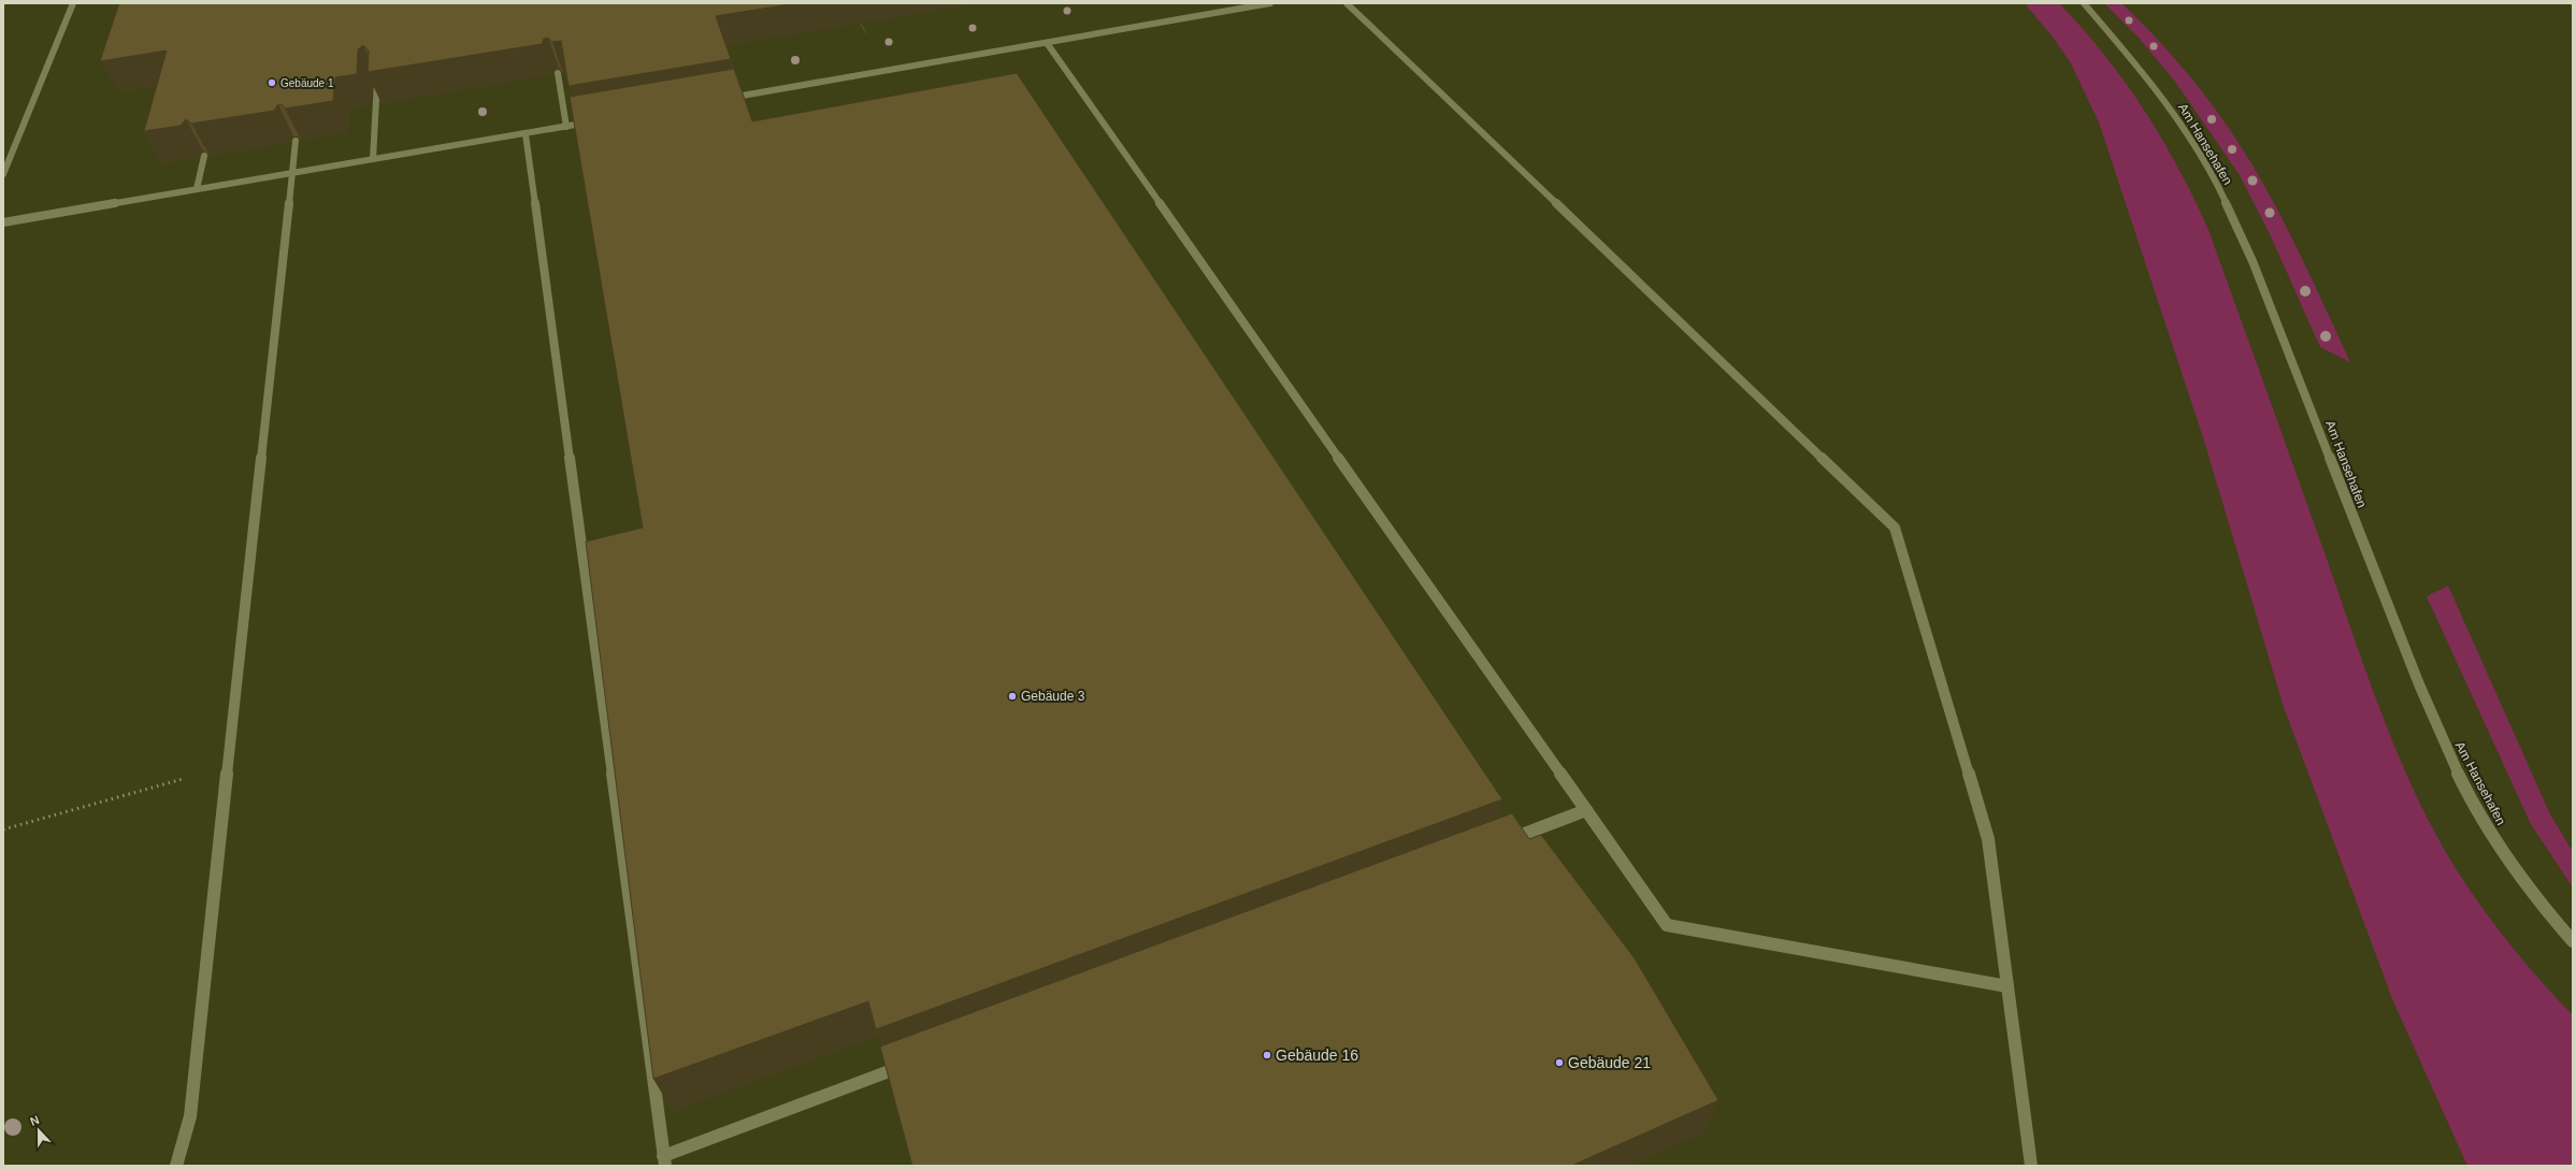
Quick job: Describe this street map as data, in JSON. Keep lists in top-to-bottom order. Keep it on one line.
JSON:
{"streets":{"street":["Am Hansehafen"]},"places":["Gebäude 1","Gebäude 3","Gebäude 16","Gebäude 21"],"north":"top"}
